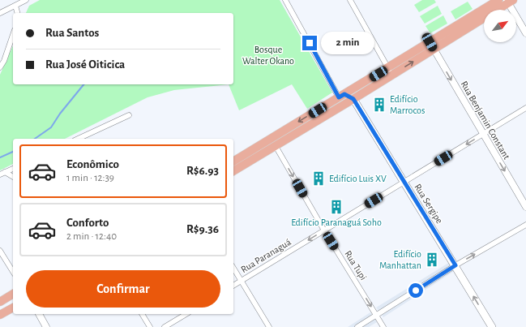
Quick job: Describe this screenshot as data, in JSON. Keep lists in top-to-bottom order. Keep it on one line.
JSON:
{"streets":{"main road":["Rua Sergipe"],"street":["Rua Benjamin Constant","Rua Paranaguá","Rua Tupi"]},"crossings":[["Rua Benjamin Constant","Rua Paranaguá"],["Rua Sergipe","Rua Paranaguá"],["Rua Paranaguá","Rua Tupi"]],"one_way":["Rua Benjamin Constant","Rua Paranaguá","Rua Tupi"],"parks":["Bosque Walter Okano"],"places":{"building":["Edifício Marrocos","Edifício Luis XV","Edifício Paranaguá Soho","Edifício Manhattan"]},"north":"top right","page":{"banner":["Rua Santos","Rua José Oiticica"],"bubble":"2 min","list":[{"name":"Econômico","note":"1 min · 12:39","value":"R$6.93"},{"name":"Conforto","note":"2 min · 12:40","value":"R$9.36"}],"buttons":"Confirmar"}}
